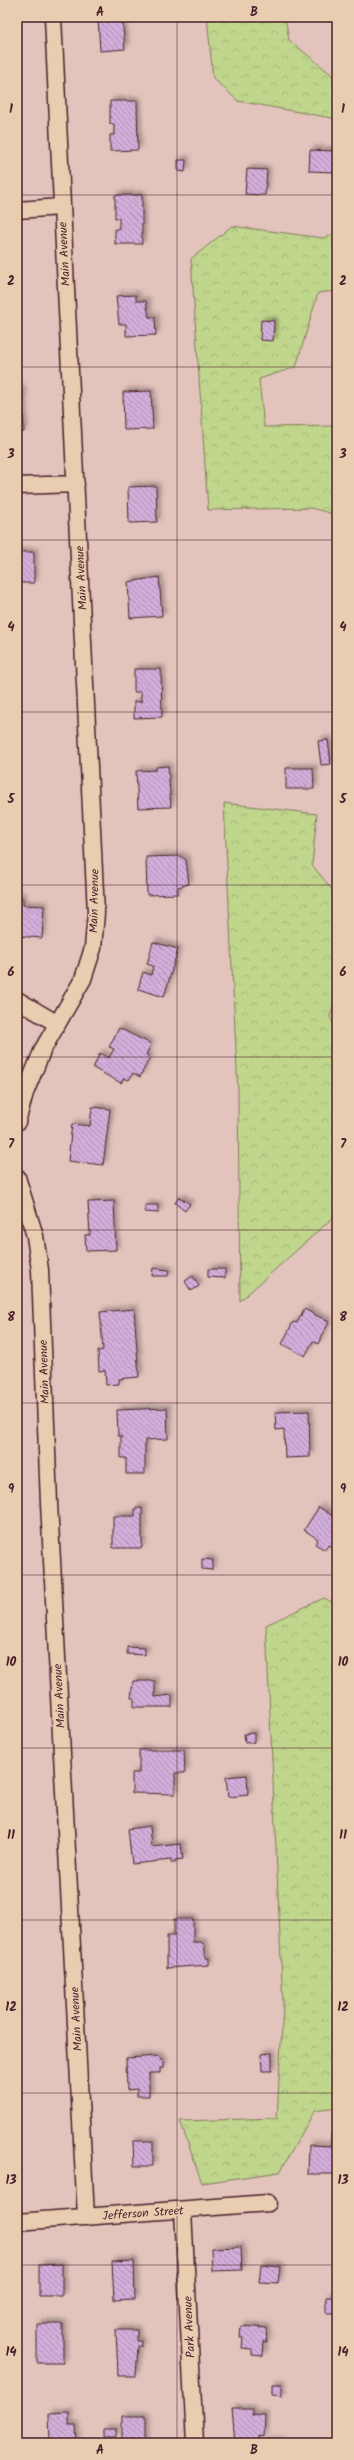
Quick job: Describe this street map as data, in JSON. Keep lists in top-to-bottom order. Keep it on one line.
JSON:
{"streets":{"street":["Main Avenue","Jefferson Street","Park Avenue"]},"crossings":[["Main Avenue","Jefferson Street"],["Jefferson Street","Park Avenue"]],"grid":{"columns":["A","B"],"rows":["1","2","3","4","5","6","7","8","9","10","11","12","13","14"]}}
